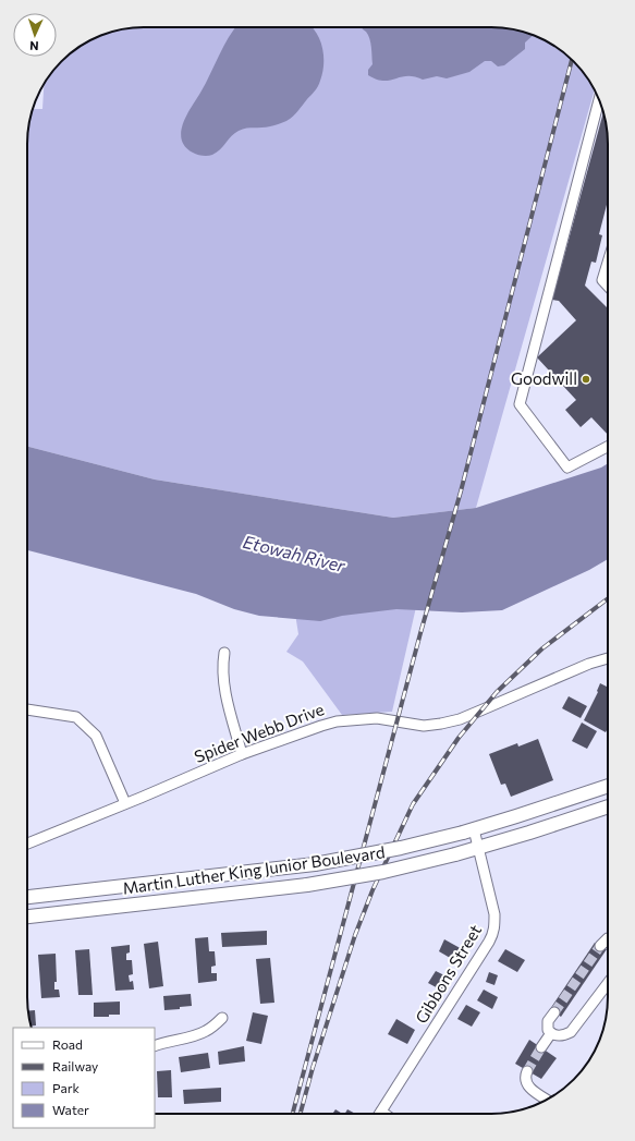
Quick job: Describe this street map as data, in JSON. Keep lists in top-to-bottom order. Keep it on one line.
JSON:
{"streets":{"main road":["Martin Luther King Junior Boulevard"],"street":["Spider Webb Drive","Gibbons Street"]},"crossings":[["Martin Luther King Junior Boulevard","Gibbons Street"]],"water":["Etowah River"],"places":["Goodwill"],"legend":["Road","Railway","Park","Water"],"north":"bottom"}
